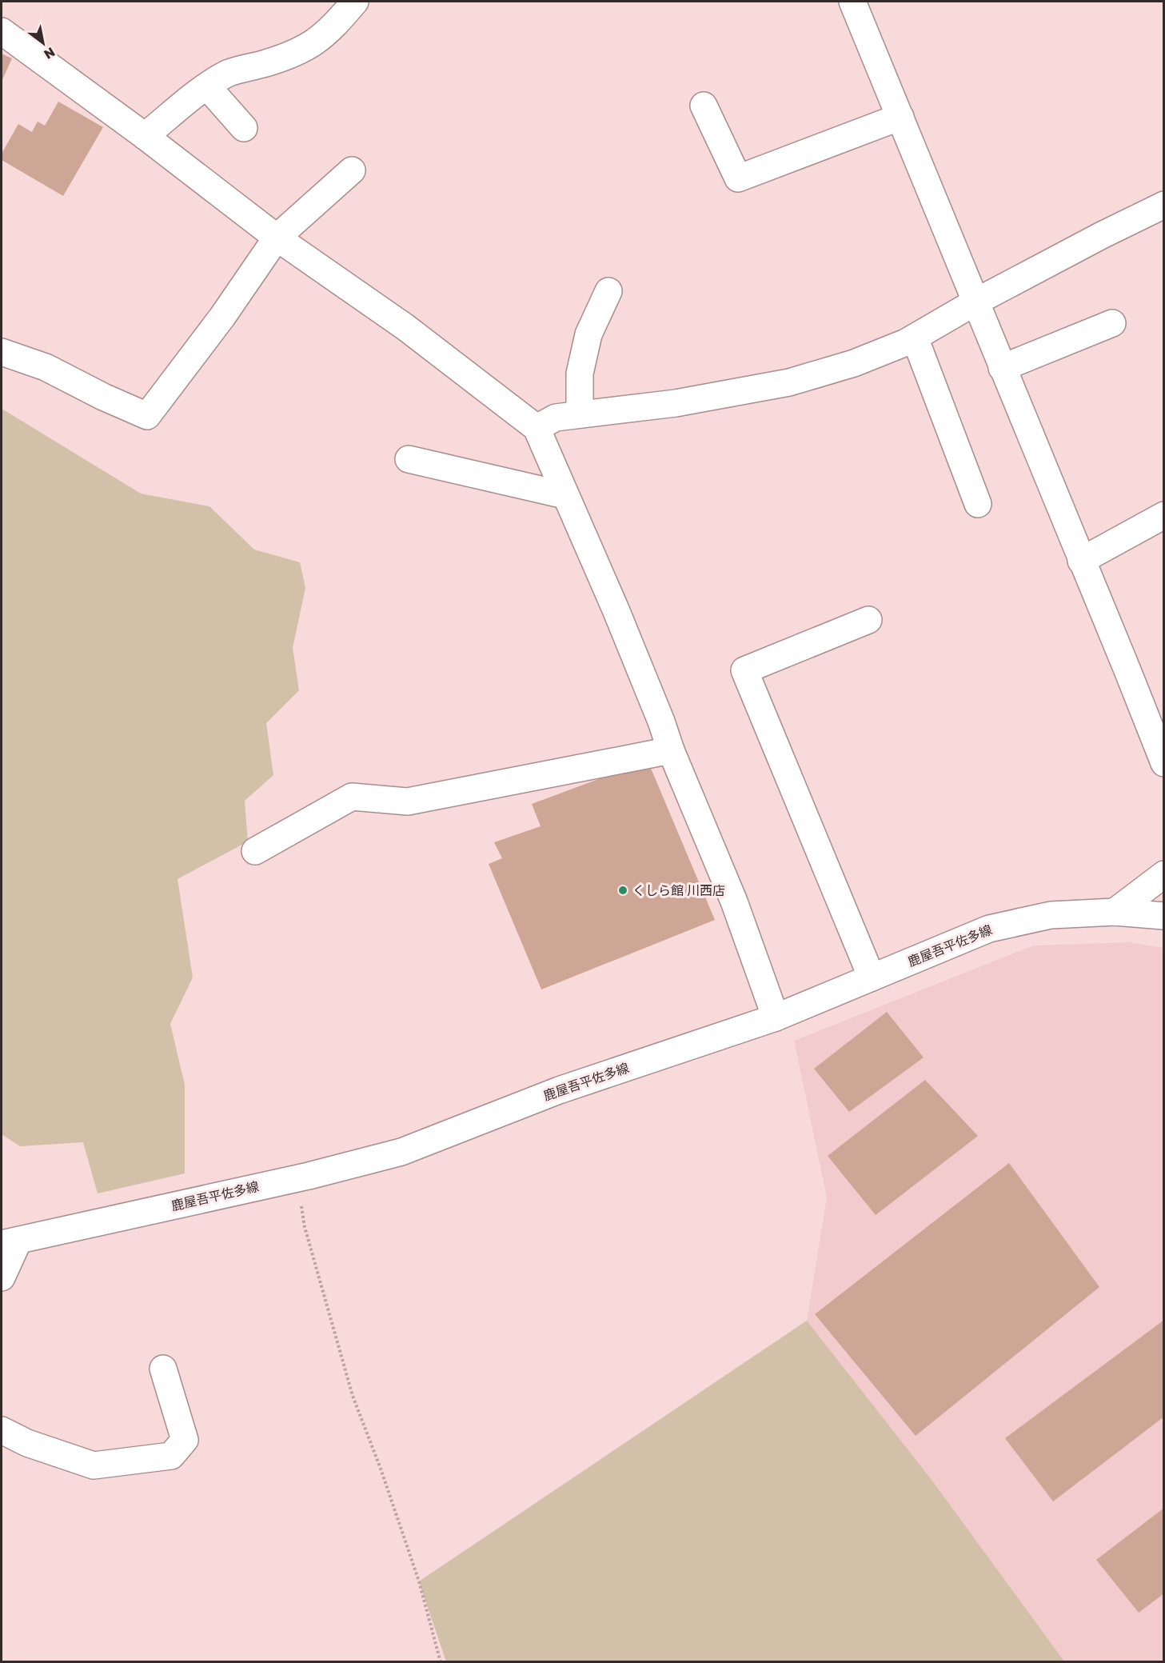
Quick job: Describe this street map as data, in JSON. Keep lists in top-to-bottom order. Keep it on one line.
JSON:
{"streets":{"street":["鹿屋吾平佐多線"]},"places":["くしら館 川西店"],"north":"bottom right"}
